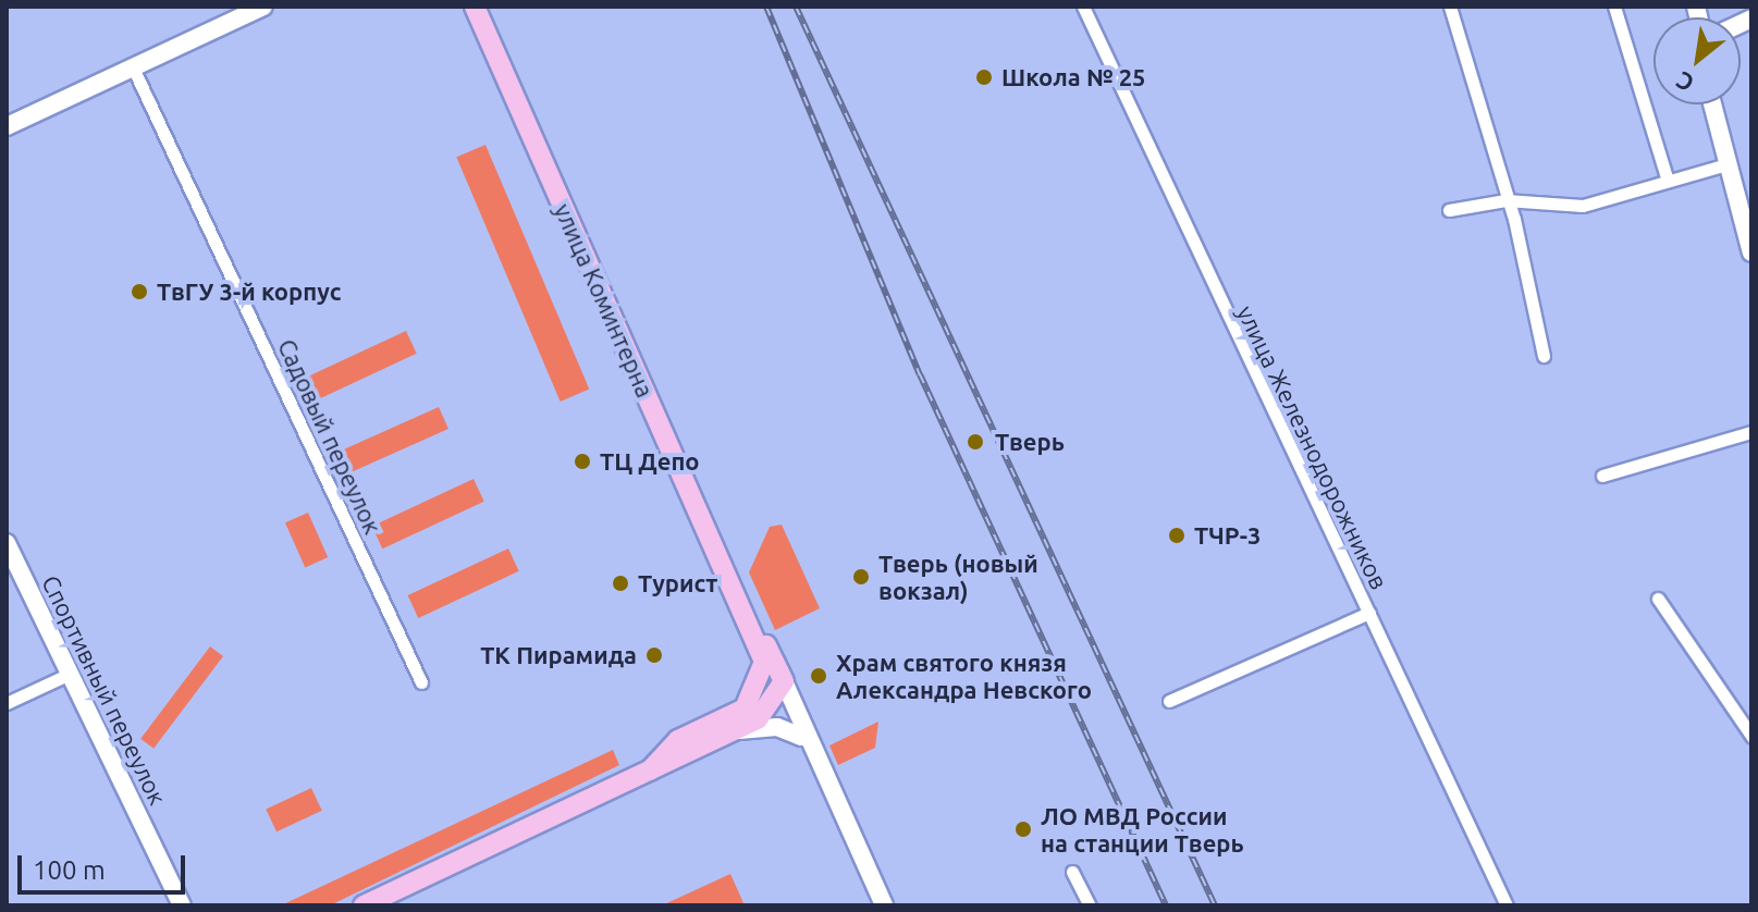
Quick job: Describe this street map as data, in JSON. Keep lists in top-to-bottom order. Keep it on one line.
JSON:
{"streets":{"main road":["улица Коминтерна"],"street":["Садовый переулок","улица Железнодорожников","Спортивный переулок"]},"places":["Школа № 25","ТвГУ 3-й корпус","Тверь","ТЦ Депо","ТЧР-3","Тверь (новый вокзал)","Турист","ТК Пирамида","Храм святого князя Александра Невского","ЛО МВД России на станции Тверь"],"scale_bar":"100 m","north":"bottom left"}
